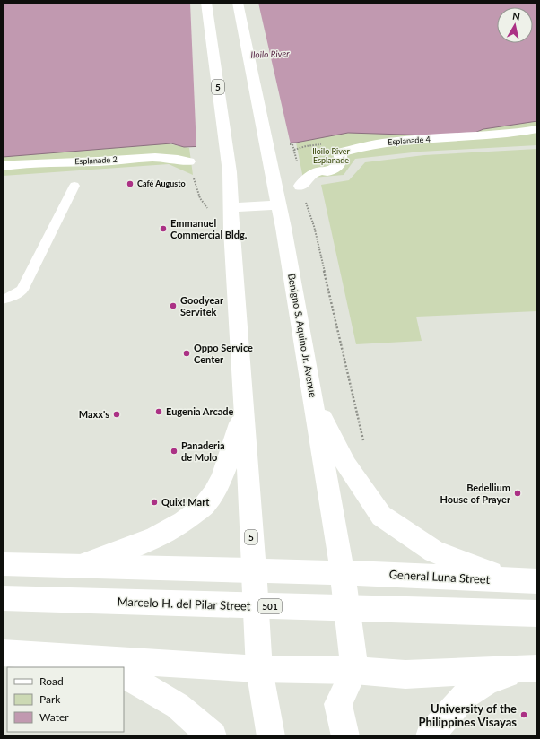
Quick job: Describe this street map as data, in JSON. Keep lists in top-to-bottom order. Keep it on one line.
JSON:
{"streets":{"main road":["5","Esplanade 4","Esplanade 2","Benigno S. Aquino Jr. Avenue","General Luna Street","Marcelo H. del Pilar Street","501"]},"crossings":[["Benigno S. Aquino Jr. Avenue","General Luna Street"]],"water":["Iloilo River"],"parks":["Iloilo River Esplanade"],"places":["Café Augusto","Emmanuel Commercial Bldg.","Goodyear Servitek","Oppo Service Center","Eugenia Arcade","Maxx's","Panaderia de Molo","Bedellium House of Prayer","Quix! Mart","University of the Philippines Visayas"],"legend":["Road","Park","Water"],"north":"top"}
